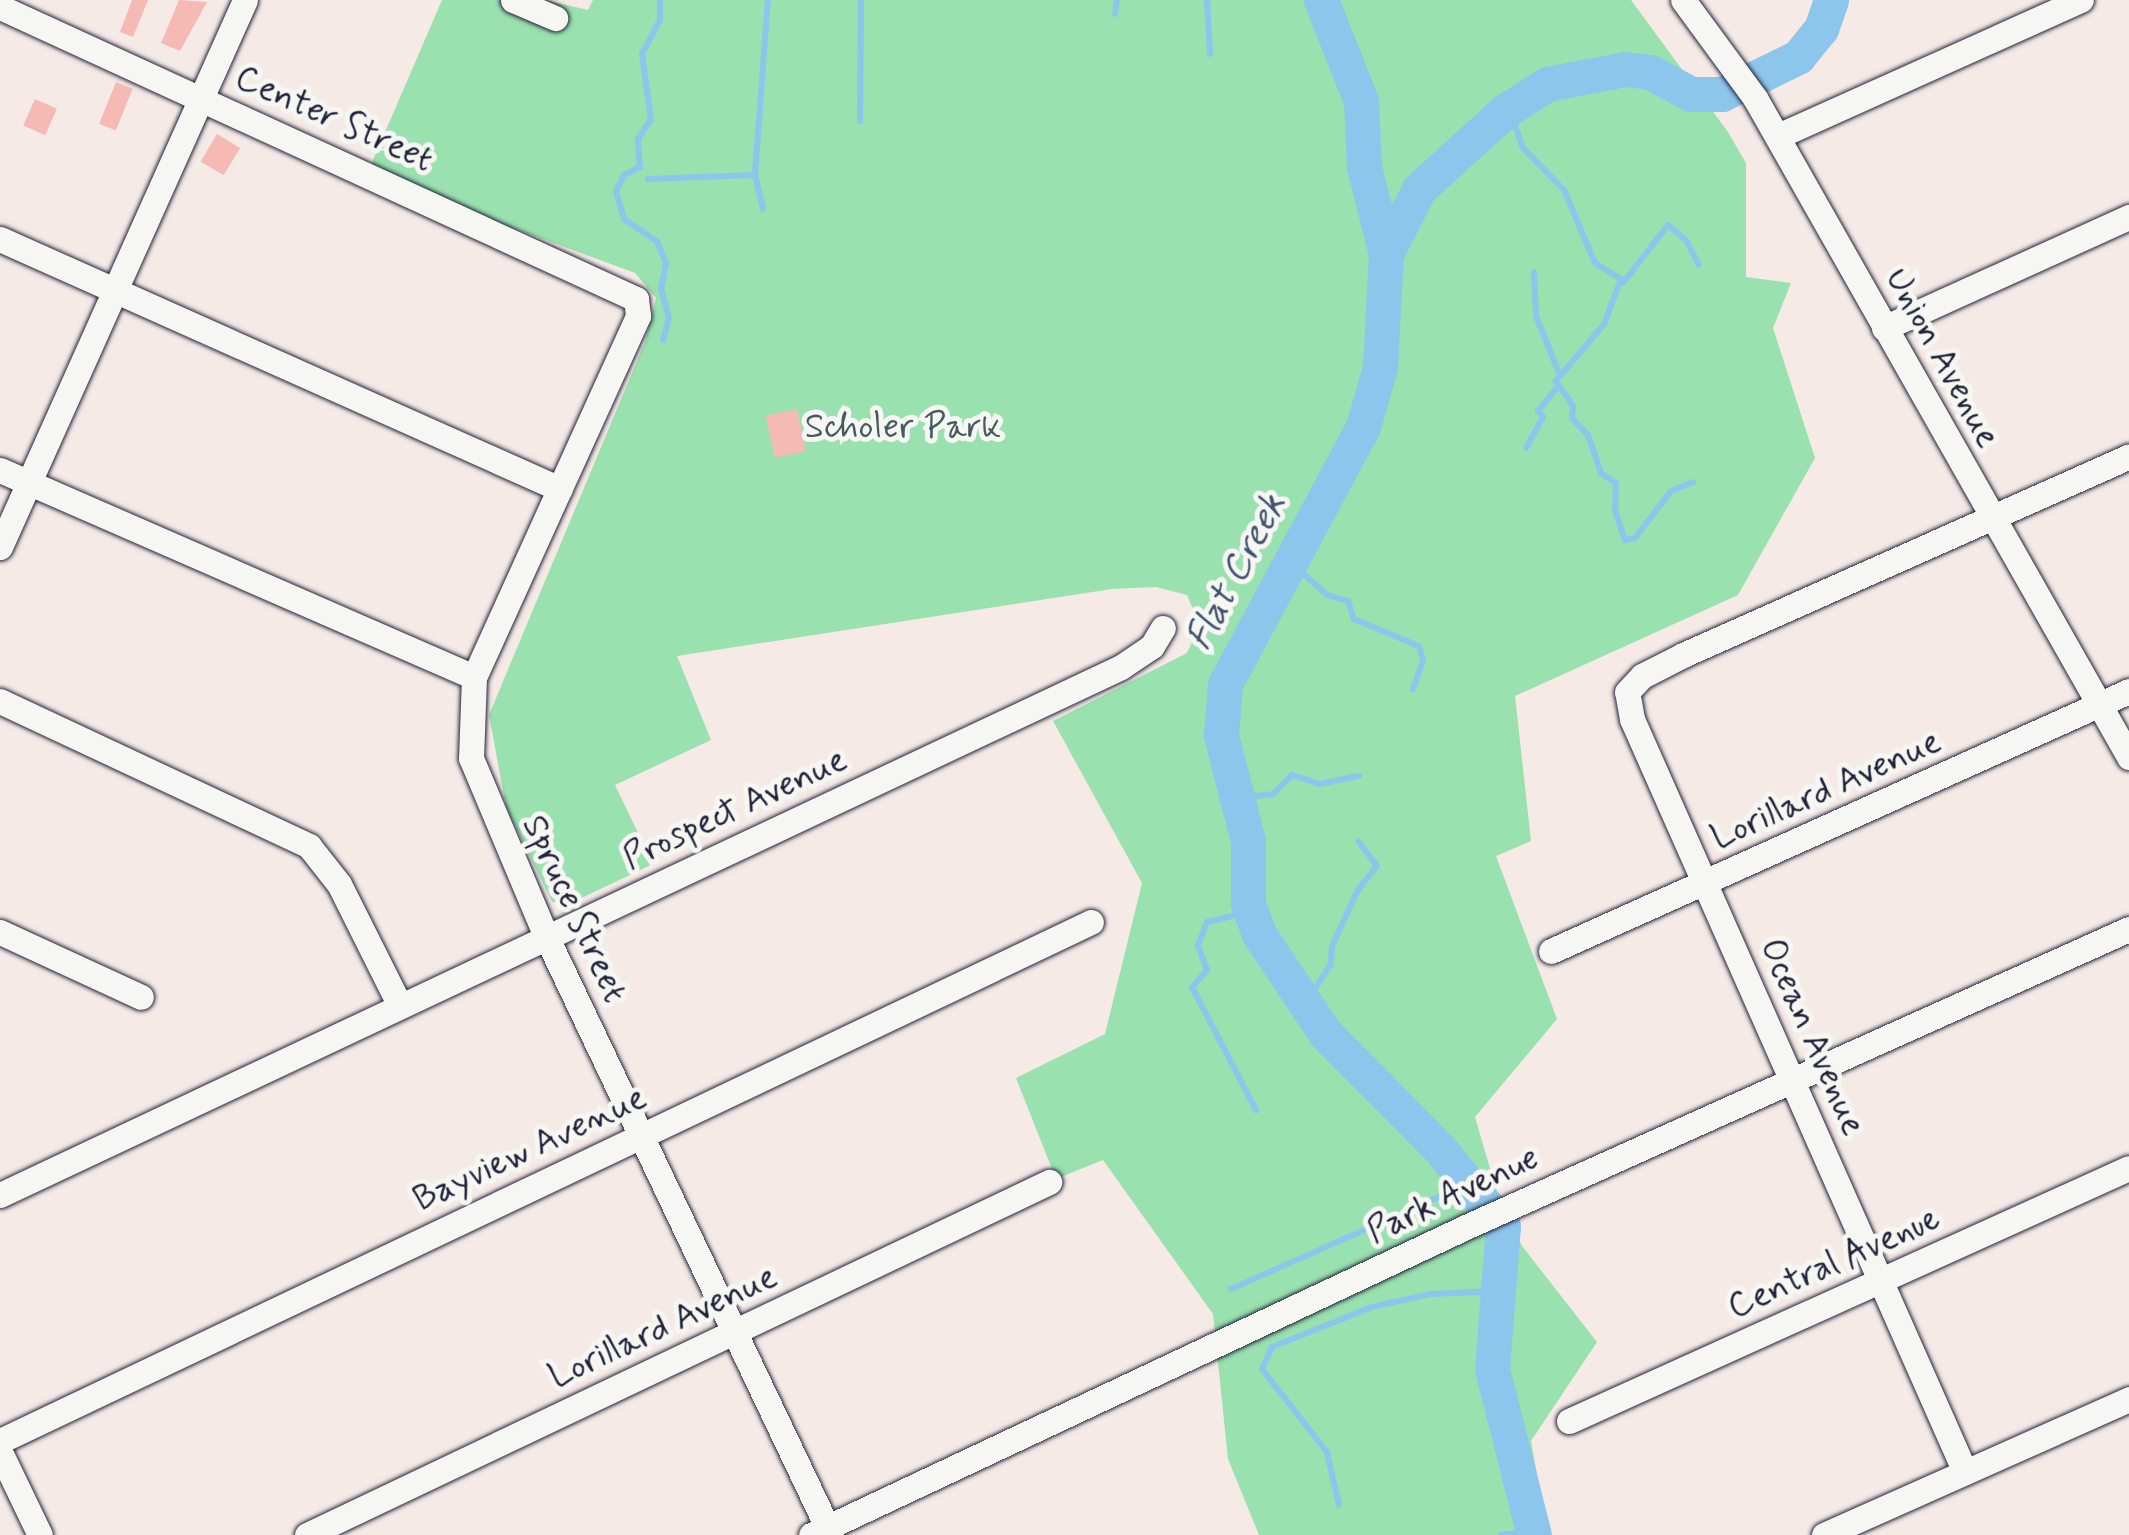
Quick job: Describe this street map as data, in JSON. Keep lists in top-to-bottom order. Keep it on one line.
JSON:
{"streets":{"street":["Center Street","Union Avenue","Lorillard Avenue","Prospect Avenue","Spruce Street","Ocean Avenue","Bayview Avenue","Park Avenue","Central Avenue"]},"crossings":[["Center Street","Spruce Street"],["Union Avenue","Lorillard Avenue"],["Union Avenue","Ocean Avenue"],["Lorillard Avenue","Spruce Street"],["Lorillard Avenue","Ocean Avenue"],["Prospect Avenue","Spruce Street"],["Spruce Street","Bayview Avenue"],["Spruce Street","Park Avenue"],["Ocean Avenue","Park Avenue"],["Ocean Avenue","Central Avenue"]],"water":["Flat Creek"],"parks":["Scholer Park"]}
